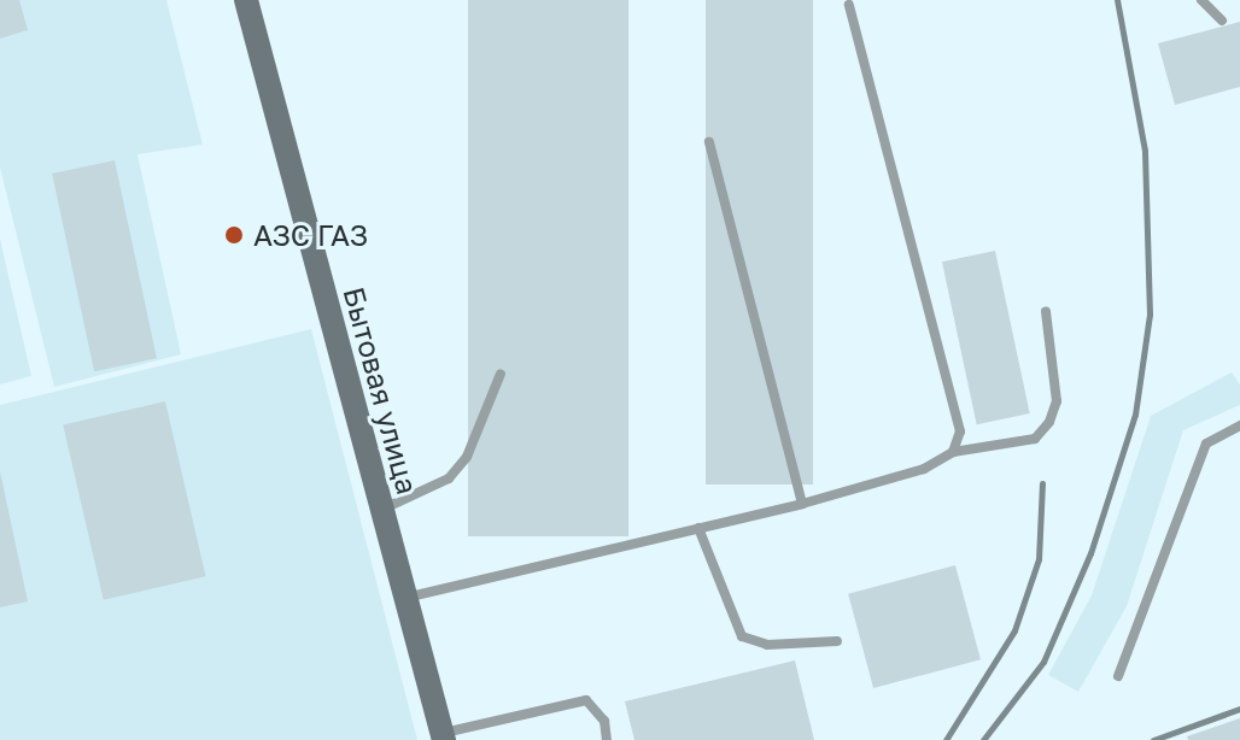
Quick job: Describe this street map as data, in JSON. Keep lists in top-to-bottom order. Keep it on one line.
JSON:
{"streets":{"main road":["Бытовая улица"]},"places":["АЗС ГАЗ"]}
